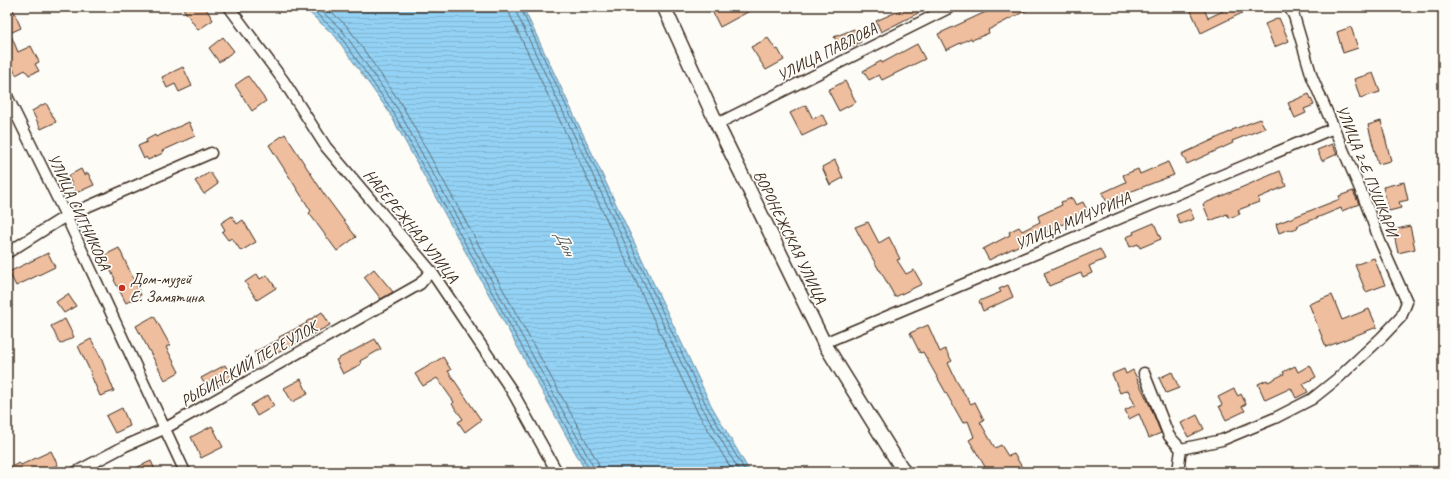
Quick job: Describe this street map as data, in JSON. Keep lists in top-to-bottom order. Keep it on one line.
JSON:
{"streets":{"street":["УЛИЦА ПАВЛОВА","УЛИЦА 2-Е ПУШКАРИ","УЛИЦА СИТНИКОВА","УЛИЦА МИЧУРИНА","НАБЕРЕЖНАЯ УЛИЦА","ВОРОНЕЖСКАЯ УЛИЦА","РЫБИНСКИЙ ПЕРЕУЛОК"]},"crossings":[["УЛИЦА ПАВЛОВА","ВОРОНЕЖСКАЯ УЛИЦА"],["УЛИЦА 2-Е ПУШКАРИ","УЛИЦА МИЧУРИНА"],["УЛИЦА СИТНИКОВА","РЫБИНСКИЙ ПЕРЕУЛОК"],["УЛИЦА МИЧУРИНА","ВОРОНЕЖСКАЯ УЛИЦА"],["НАБЕРЕЖНАЯ УЛИЦА","РЫБИНСКИЙ ПЕРЕУЛОК"]],"water":["Дон"],"places":["Дом-музей Е. Замятина"]}
